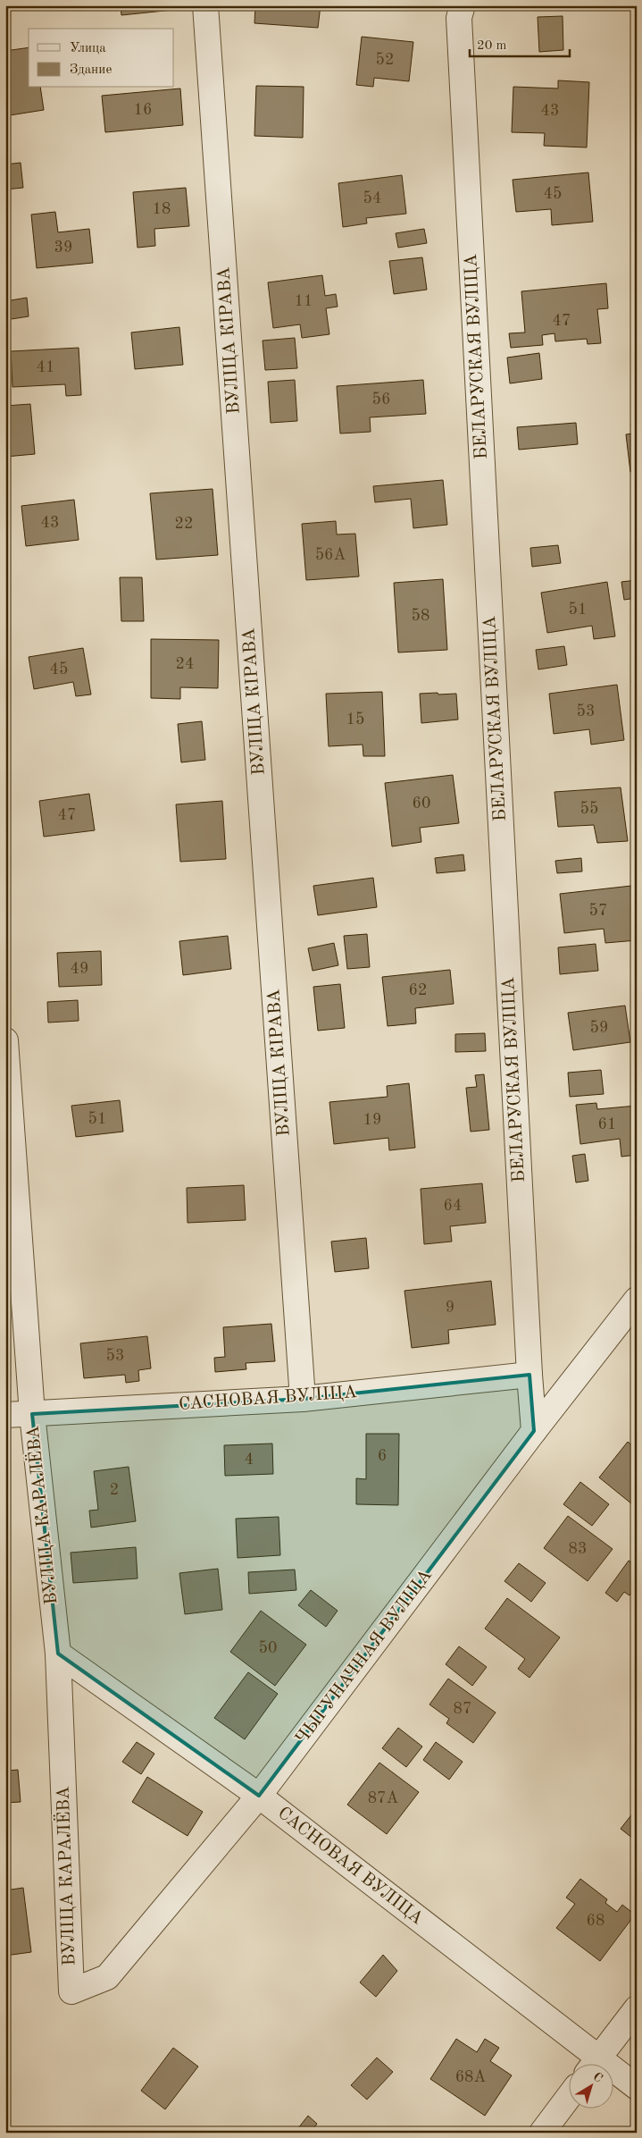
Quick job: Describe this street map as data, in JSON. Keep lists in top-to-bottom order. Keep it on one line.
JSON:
{"streets":{"street":["ВУЛІЦА КІРАВА","БЕЛАРУСКАЯ ВУЛІЦА","САСНОВАЯ ВУЛІЦА","ВУЛІЦА КАРАЛЁВА","ЧЫГУНАЧНАЯ ВУЛІЦА"]},"crossings":[["ВУЛІЦА КІРАВА","САСНОВАЯ ВУЛІЦА"],["БЕЛАРУСКАЯ ВУЛІЦА","САСНОВАЯ ВУЛІЦА"],["БЕЛАРУСКАЯ ВУЛІЦА","ЧЫГУНАЧНАЯ ВУЛІЦА"],["САСНОВАЯ ВУЛІЦА","ВУЛІЦА КАРАЛЁВА"],["САСНОВАЯ ВУЛІЦА","ЧЫГУНАЧНАЯ ВУЛІЦА"],["ВУЛІЦА КАРАЛЁВА","ЧЫГУНАЧНАЯ ВУЛІЦА"]],"house_numbers":["52","16","43","45","54","18","39","11","47","41","56","43","22","56А","51","58","24","45","53","15","60","55","47","57","49","62","59","51","19","61","64","9","53","6","4","2","83","50","87","87А","68","68А"],"legend":["Улица","Здание"],"scale_bar":"20 m","north":"top right"}
